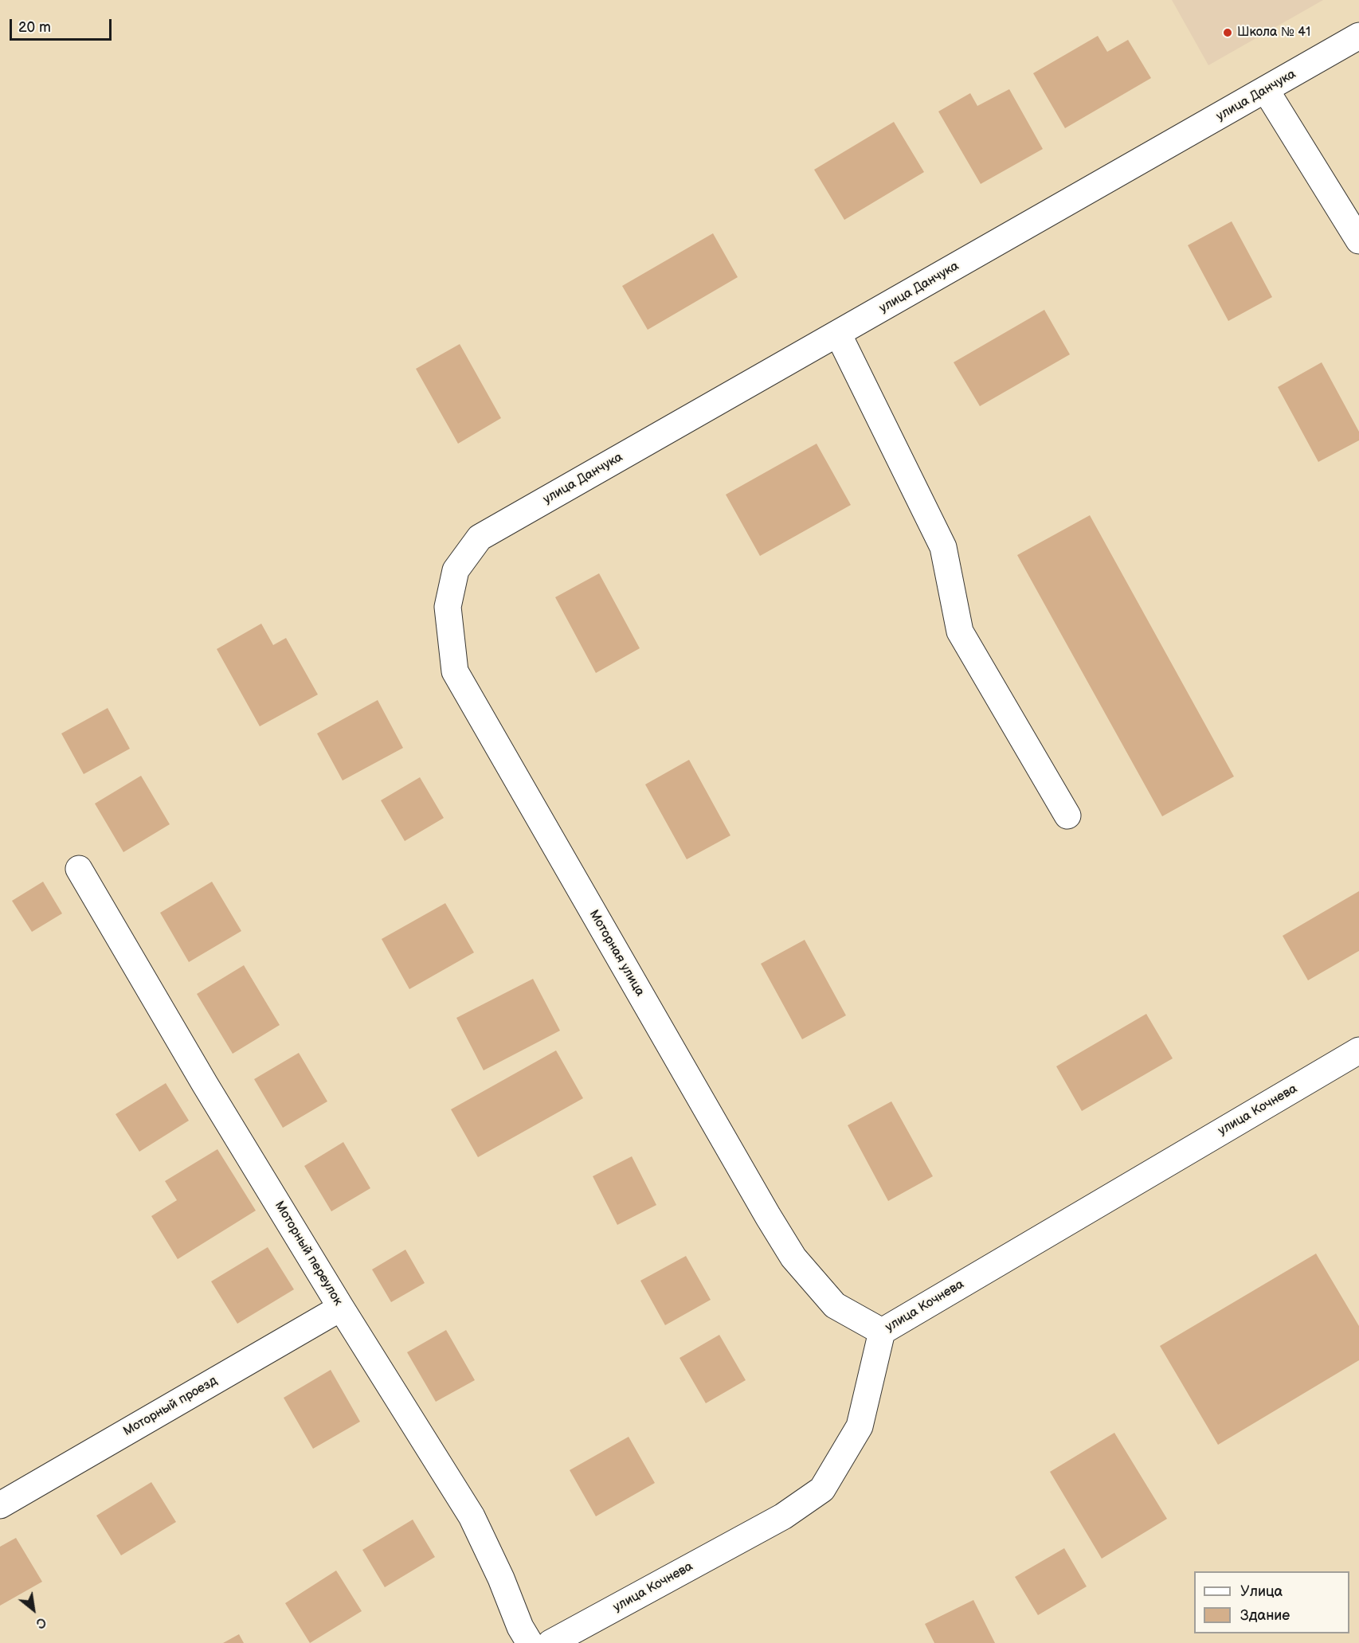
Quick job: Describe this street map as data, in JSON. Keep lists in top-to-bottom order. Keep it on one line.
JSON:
{"streets":{"street":["улица Данчука","Моторная улица","улица Кочнева","Моторный переулок","Моторный проезд"]},"crossings":[["улица Данчука","Моторная улица"],["Моторная улица","улица Кочнева"],["Моторный переулок","Моторный проезд"]],"places":["Школа № 41"],"legend":["Улица","Здание"],"scale_bar":"20 m","north":"bottom right"}
